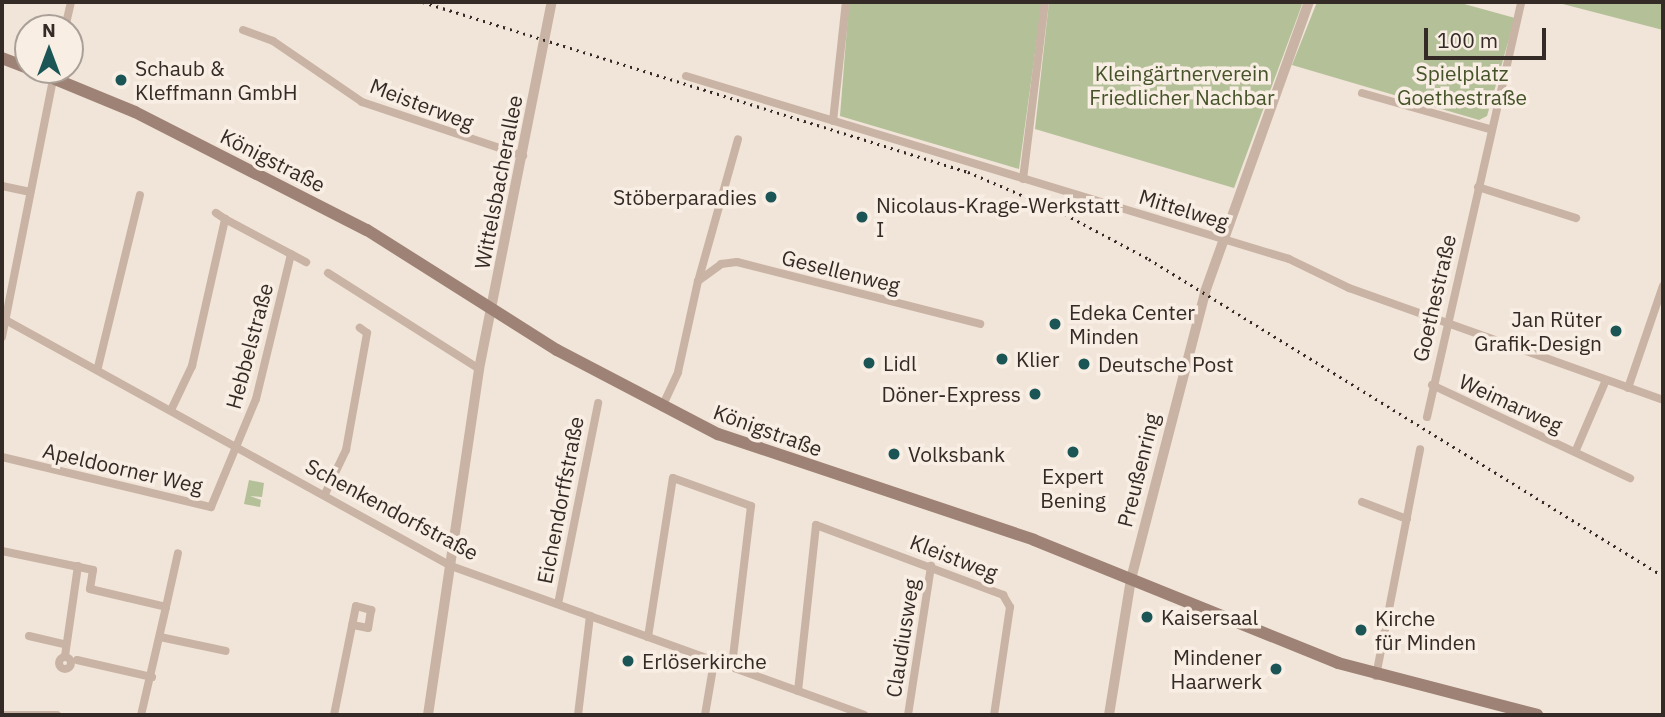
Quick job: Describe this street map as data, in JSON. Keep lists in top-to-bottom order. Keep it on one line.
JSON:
{"streets":{"main road":["Königstraße"],"street":["Meisterweg","Wittelsbacherallee","Mittelweg","Gesellenweg","Goethestraße","Hebbelstraße","Weimarweg","Apeldoorner Weg","Preußenring","Eichendorffstraße","Schenkendorfstraße","Kleistweg","Claudiusweg"]},"crossings":[["Meisterweg","Wittelsbacherallee"],["Königstraße","Wittelsbacherallee"],["Königstraße","Preußenring"],["Wittelsbacherallee","Schenkendorfstraße"],["Mittelweg","Goethestraße"],["Mittelweg","Weimarweg"],["Mittelweg","Preußenring"],["Goethestraße","Weimarweg"],["Hebbelstraße","Apeldoorner Weg"],["Hebbelstraße","Schenkendorfstraße"],["Apeldoorner Weg","Schenkendorfstraße"],["Eichendorffstraße","Schenkendorfstraße"],["Schenkendorfstraße","Kleistweg"],["Kleistweg","Claudiusweg"]],"parks":["Kleingärtnerverein Friedlicher Nachbar","Spielplatz Goethestraße"],"places":["Schaub & Kleffmann GmbH","Stöberparadies","Nicolaus-Krage-Werkstatt I","Edeka Center Minden","Jan Rüter Grafik-Design","Klier","Lidl","Deutsche Post","Döner-Express","Expert Bening","Volksbank","Kaisersaal","Kirche für Minden","Erlöserkirche","Mindener Haarwerk"],"scale_bar":"100 m","north":"top"}
